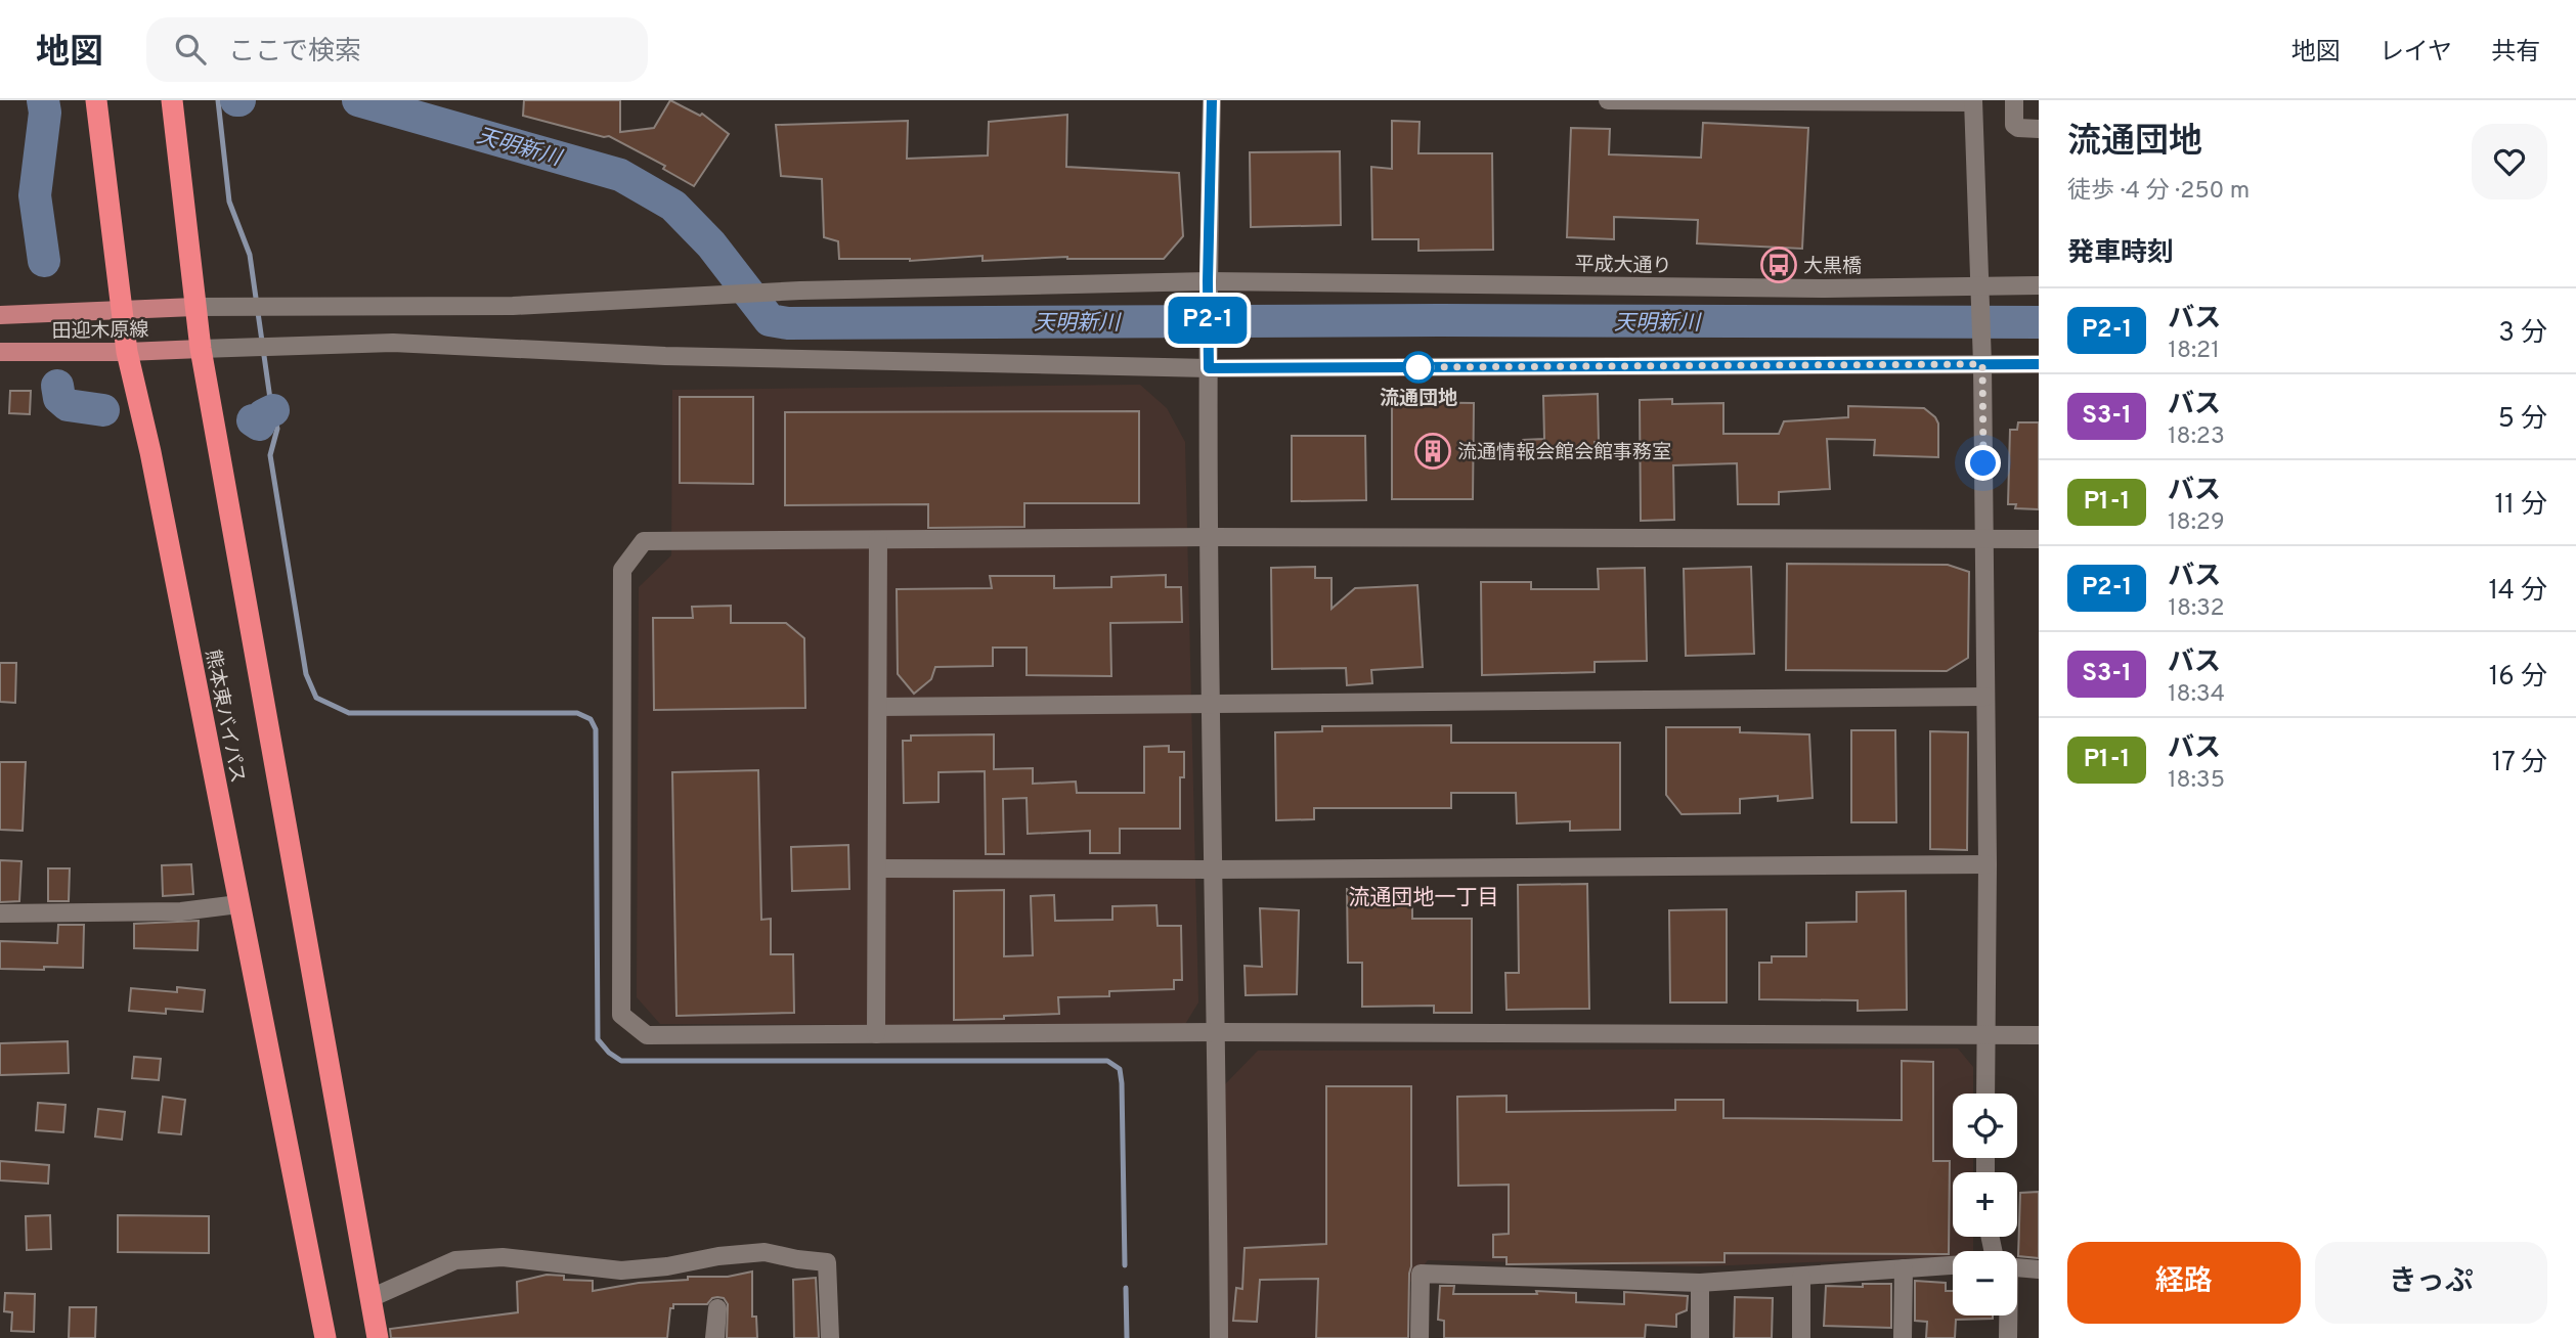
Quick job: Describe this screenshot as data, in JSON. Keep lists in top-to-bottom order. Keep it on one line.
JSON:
{"streets":{"highway":["熊本東バイパス"],"main road":["田迎木原線"],"street":["平成大通り"]},"crossings":[["平成大通り","田迎木原線"],["平成大通り","熊本東バイパス"],["田迎木原線","熊本東バイパス"]],"districts":["流通団地一丁目"],"water":["天明新川"],"places":{"bus stop":["大黒橋"],"other":["流通団地"],"building":["流通情報会館会館事務室"]},"lines":["bus line P2-1"],"page":{"header":"地図","search":"ここで検索","nav":["地図","レイヤ","共有"],"on_map":"P2-1","heading":[["流通団地","徒歩 · 4 分 · 250 m"],"発車時刻"],"list":[{"mark":"P2-1","name":"バス","note":"18:21","value":"3 分"},{"mark":"S3-1","name":"バス","note":"18:23","value":"5 分"},{"mark":"P1-1","name":"バス","note":"18:29","value":"11 分"},{"mark":"P2-1","name":"バス","note":"18:32","value":"14 分"},{"mark":"S3-1","name":"バス","note":"18:34","value":"16 分"},{"mark":"P1-1","name":"バス","note":"18:35","value":"17 分"}],"map_buttons":["+","−"],"buttons":["経路","きっぷ"]}}
